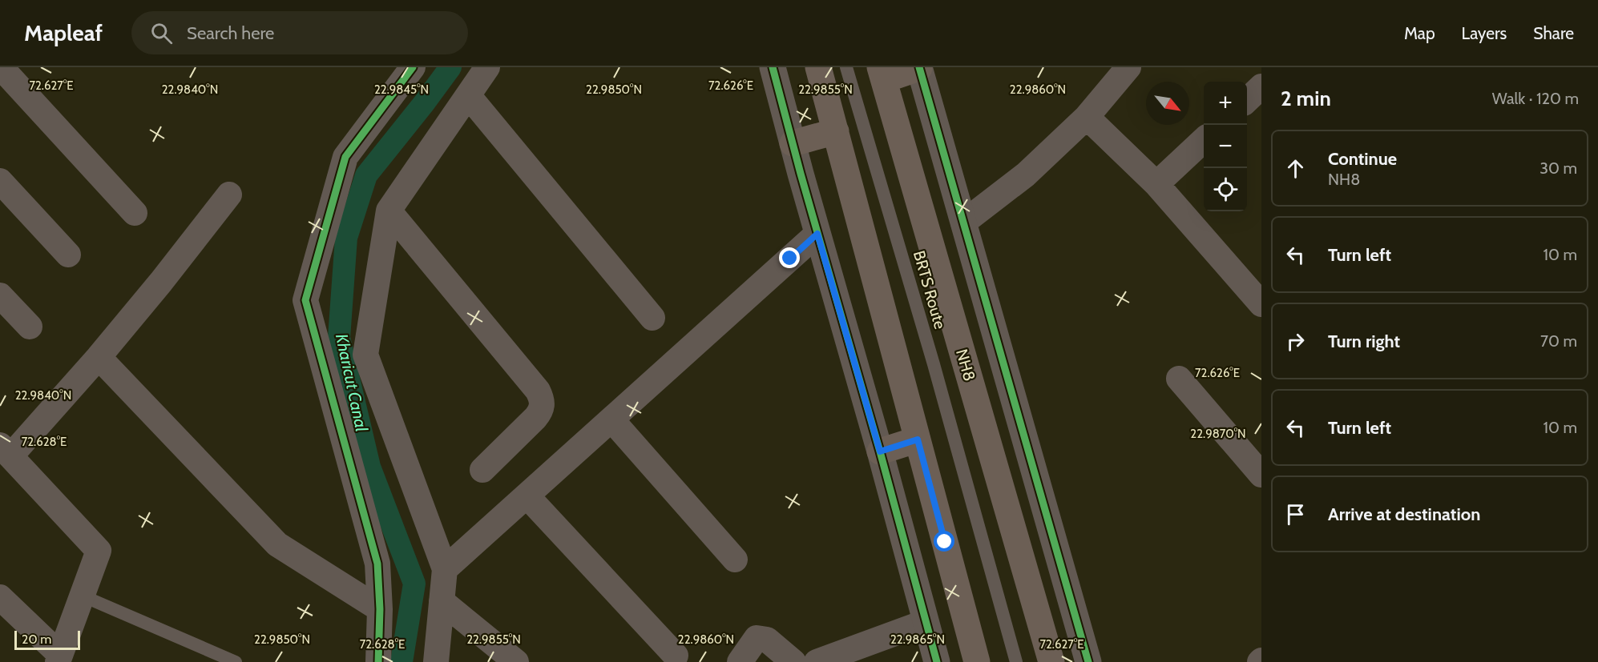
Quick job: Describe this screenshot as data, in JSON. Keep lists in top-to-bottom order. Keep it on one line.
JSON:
{"streets":{"main road":["NH8"],"lane":["BRTS Route"]},"water":["Kharicut Canal"],"scale_bar":"20 m","north":"bottom right","page":{"header":"Mapleaf","search":"Search here","nav":["Map","Layers","Share"],"heading":["2 min","Walk · 120 m"],"map_buttons":["+","−"],"list":[["Continue","NH8","30 m"],["Turn left","10 m"],["Turn right","70 m"],["Turn left","10 m"],"Arrive at destination"],"scale":"20 m"},"coordinates":["72.626°E","72.627°E","22.9860°N","22.9840°N","22.9845°N","22.9850°N","22.9855°N","22.9870°N","72.628°E","22.9865°N"]}
